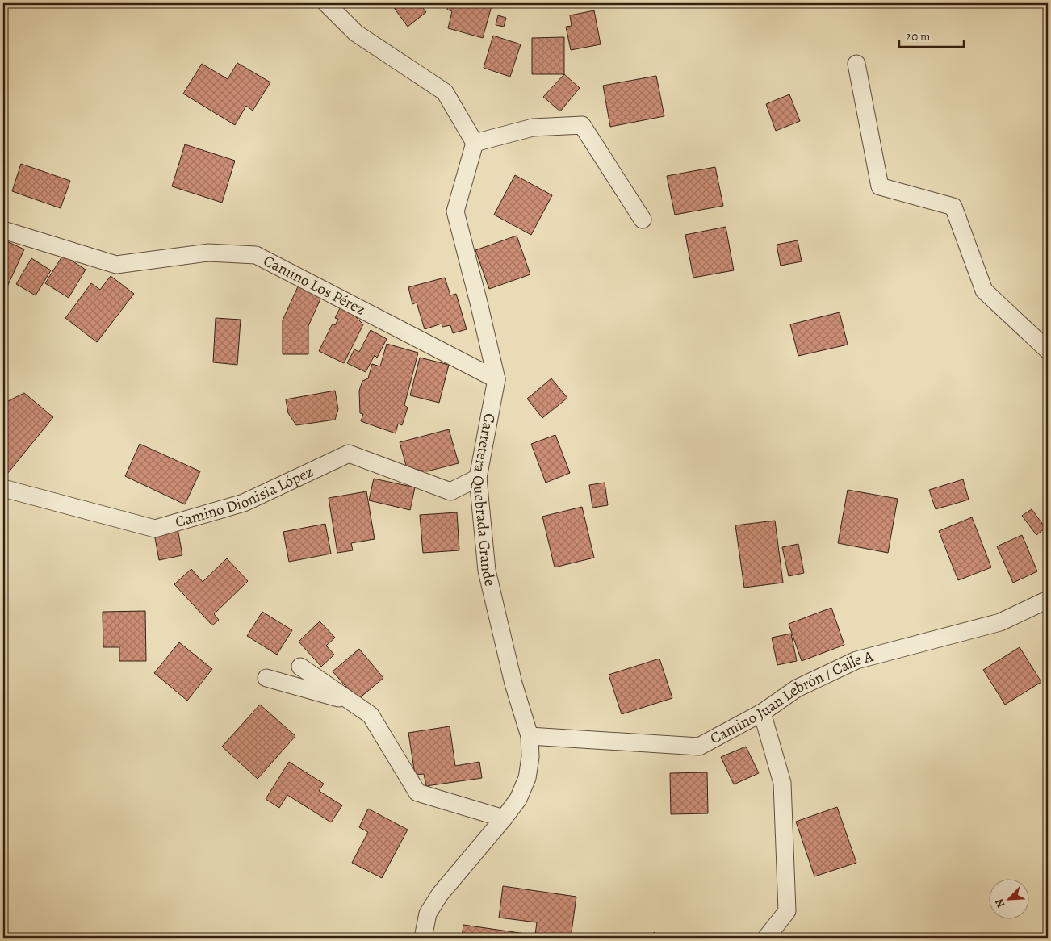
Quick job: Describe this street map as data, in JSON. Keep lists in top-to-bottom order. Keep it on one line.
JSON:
{"streets":{"street":["Camino Los Pérez","Camino Dionisia López","Carretera Quebrada Grande","Camino Juan Lebrón / Calle A"]},"crossings":[["Camino Los Pérez","Carretera Quebrada Grande"],["Camino Dionisia López","Carretera Quebrada Grande"],["Carretera Quebrada Grande","Camino Juan Lebrón / Calle A"]],"scale_bar":"20 m","north":"bottom left"}
